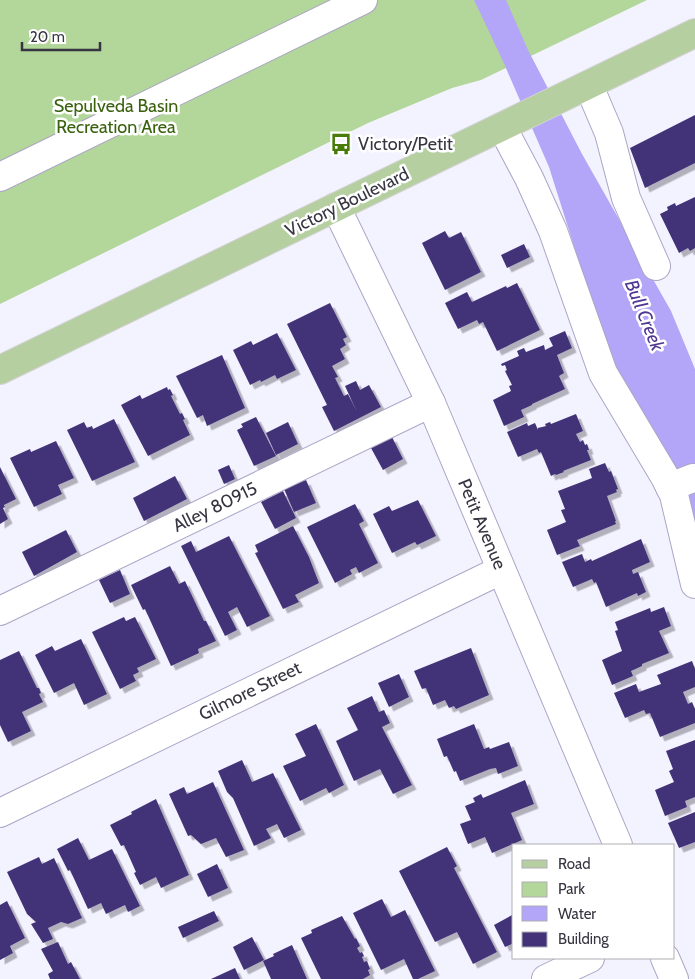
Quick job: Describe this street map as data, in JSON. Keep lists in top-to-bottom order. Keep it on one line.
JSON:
{"streets":{"main road":["Victory Boulevard"],"street":["Alley 80915","Petit Avenue","Gilmore Street"]},"crossings":[["Victory Boulevard","Petit Avenue"],["Alley 80915","Petit Avenue"],["Petit Avenue","Gilmore Street"]],"water":["Bull Creek"],"parks":["Sepulveda Basin Recreation Area"],"places":{"bus stop":["Victory/Petit"]},"legend":["Road","Park","Water","Building"],"scale_bar":"20 m"}
